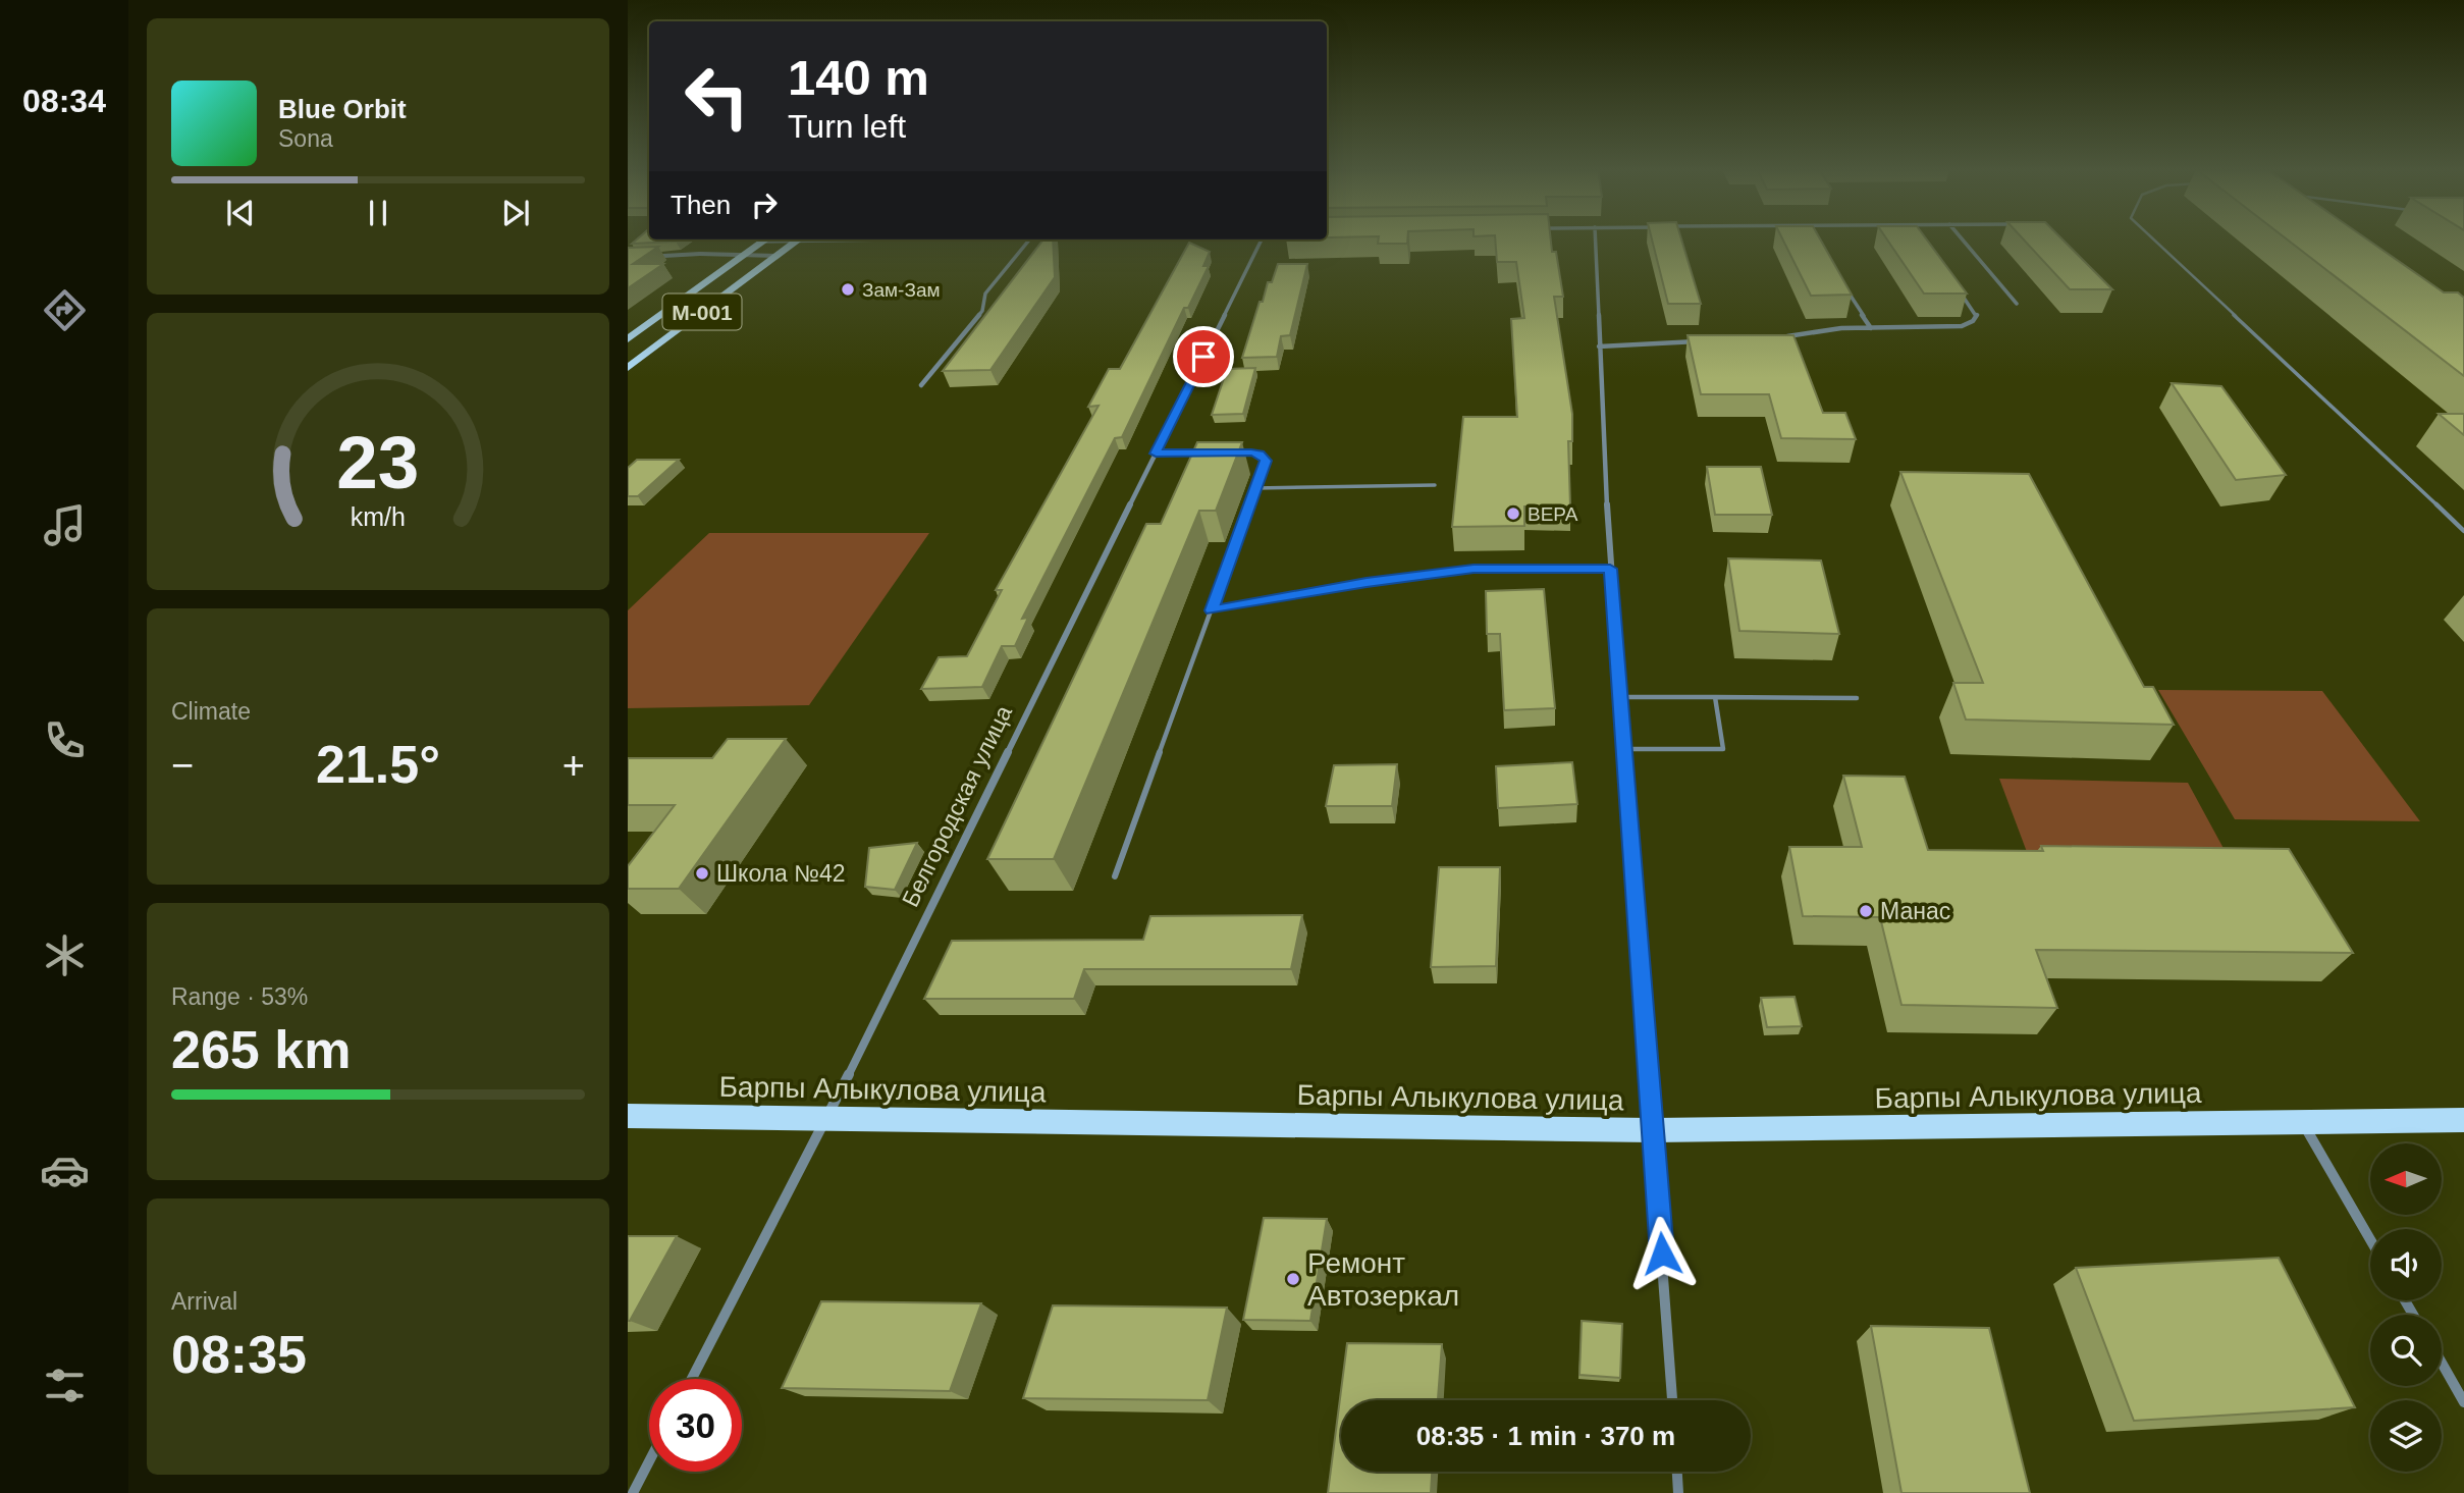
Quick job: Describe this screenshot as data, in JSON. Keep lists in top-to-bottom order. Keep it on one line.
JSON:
{"streets":{"main road":["M-001","Барпы Алыкулова улица"],"street":["Белгородская улица"]},"crossings":[["Белгородская улица","Барпы Алыкулова улица"]],"places":["Зам-Зам","ВЕРА","Школа №42","Манас","Ремонт Автозеркал"],"north":"left","page":{"tabs":"08:34","turn":["140 m","Turn left"],"song":["Blue Orbit","Sona"],"then":"Then","tile":["Climate",["Range · 53%","265 km"],["Arrival","08:35"]],"heat":["−","21.5°","+"],"limit":"30","trip":"08:35 · 1 min · 370 m","gauge":["23","km/h"]}}
